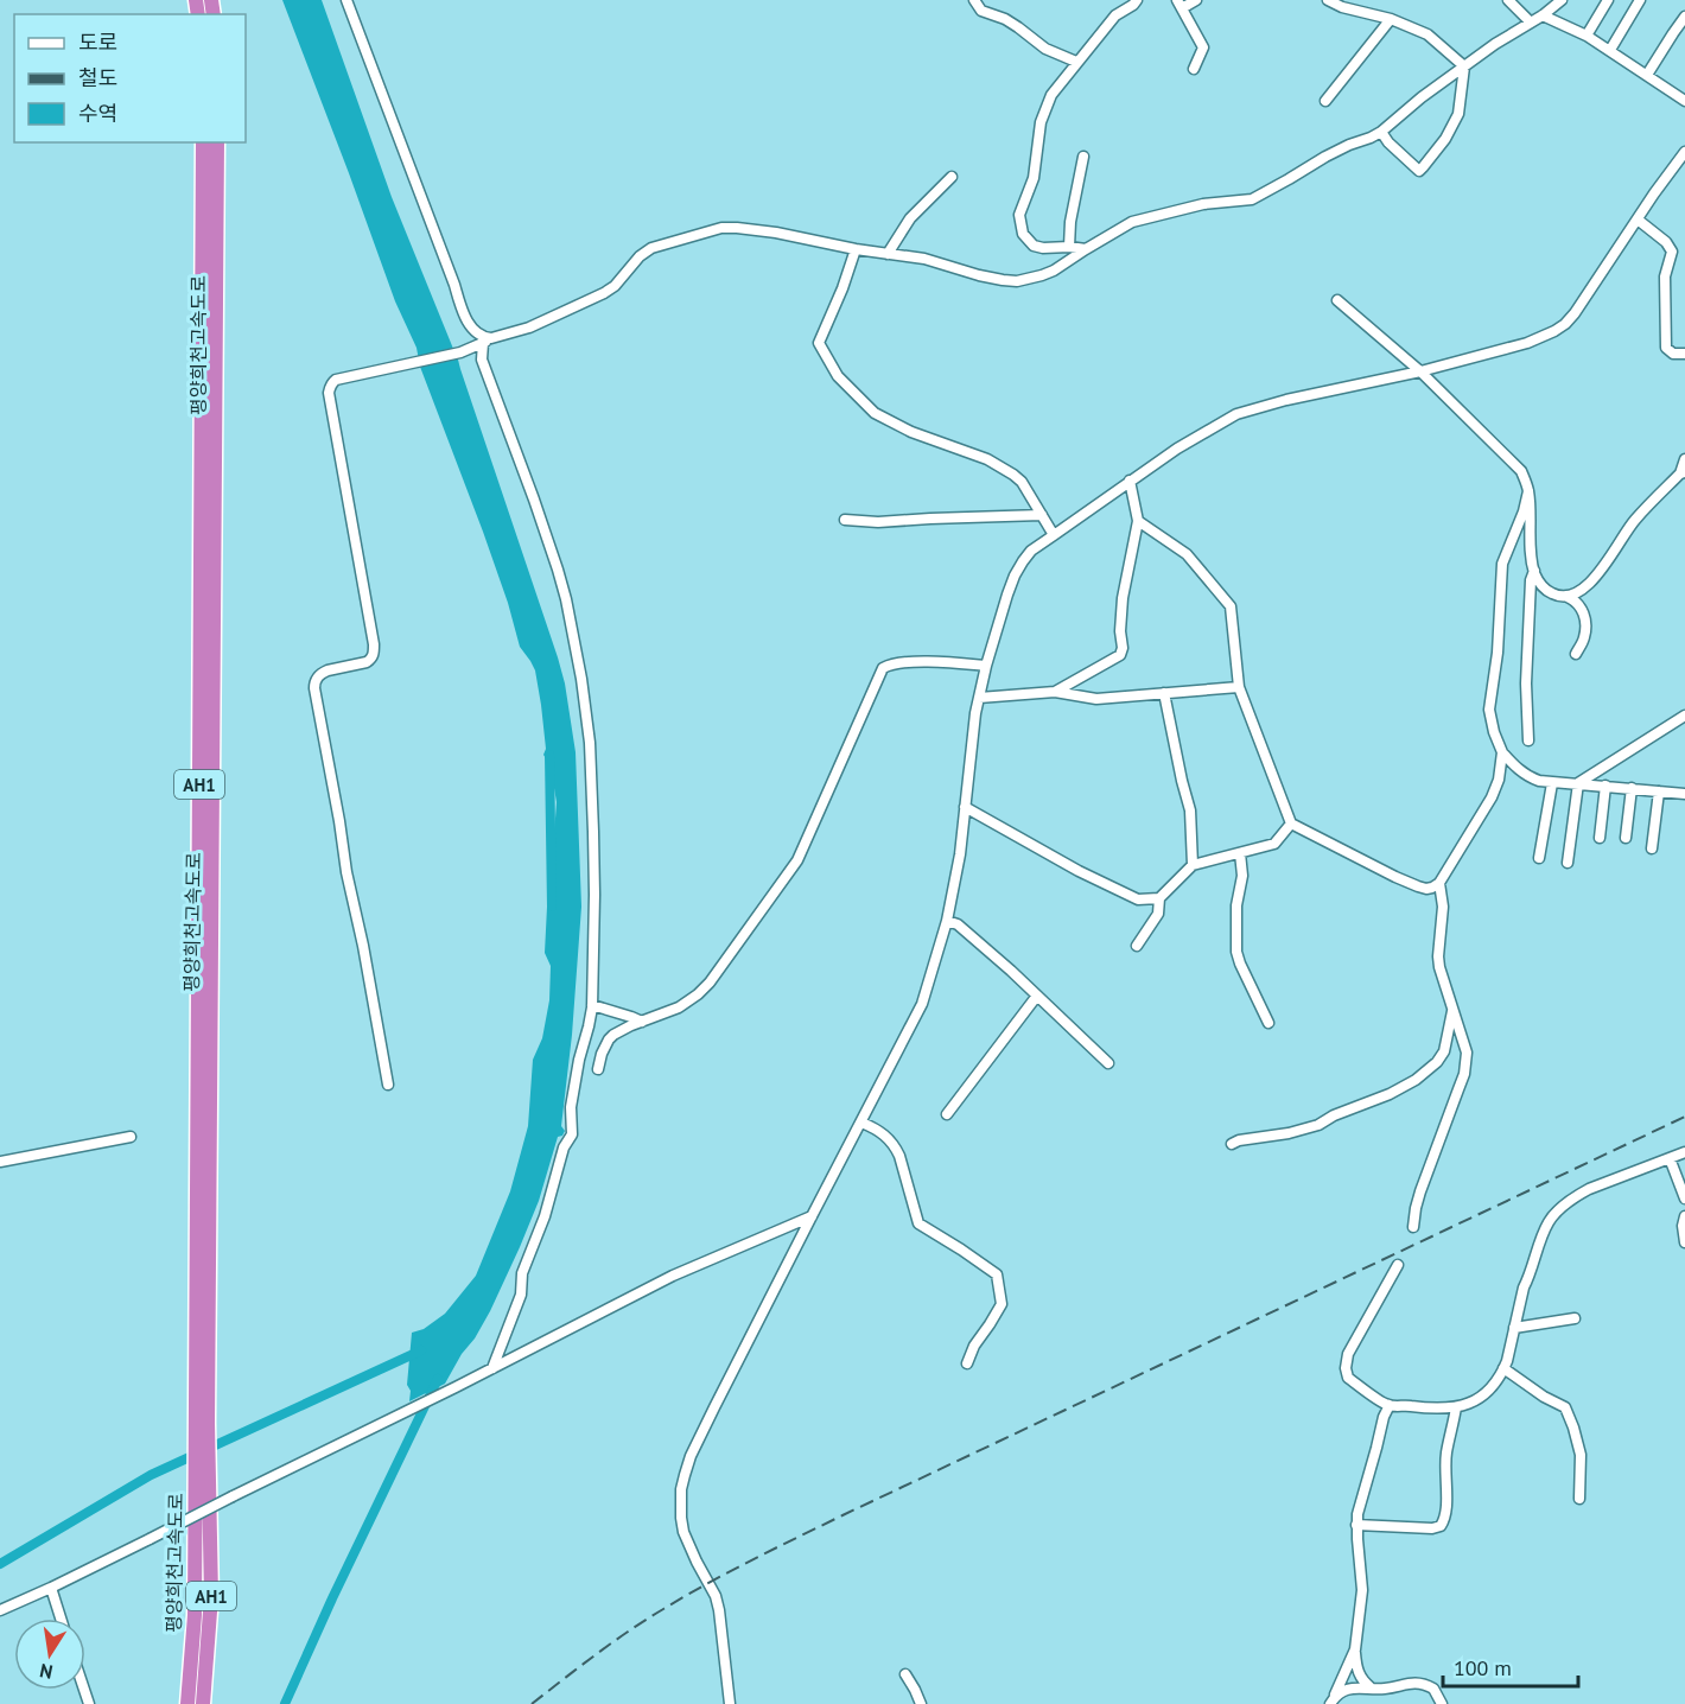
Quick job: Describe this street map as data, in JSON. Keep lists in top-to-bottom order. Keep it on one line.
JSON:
{"streets":{"highway":["평양희천고속도로","AH1"]},"legend":["도로","철도","수역"],"scale_bar":"100 m","north":"bottom"}
